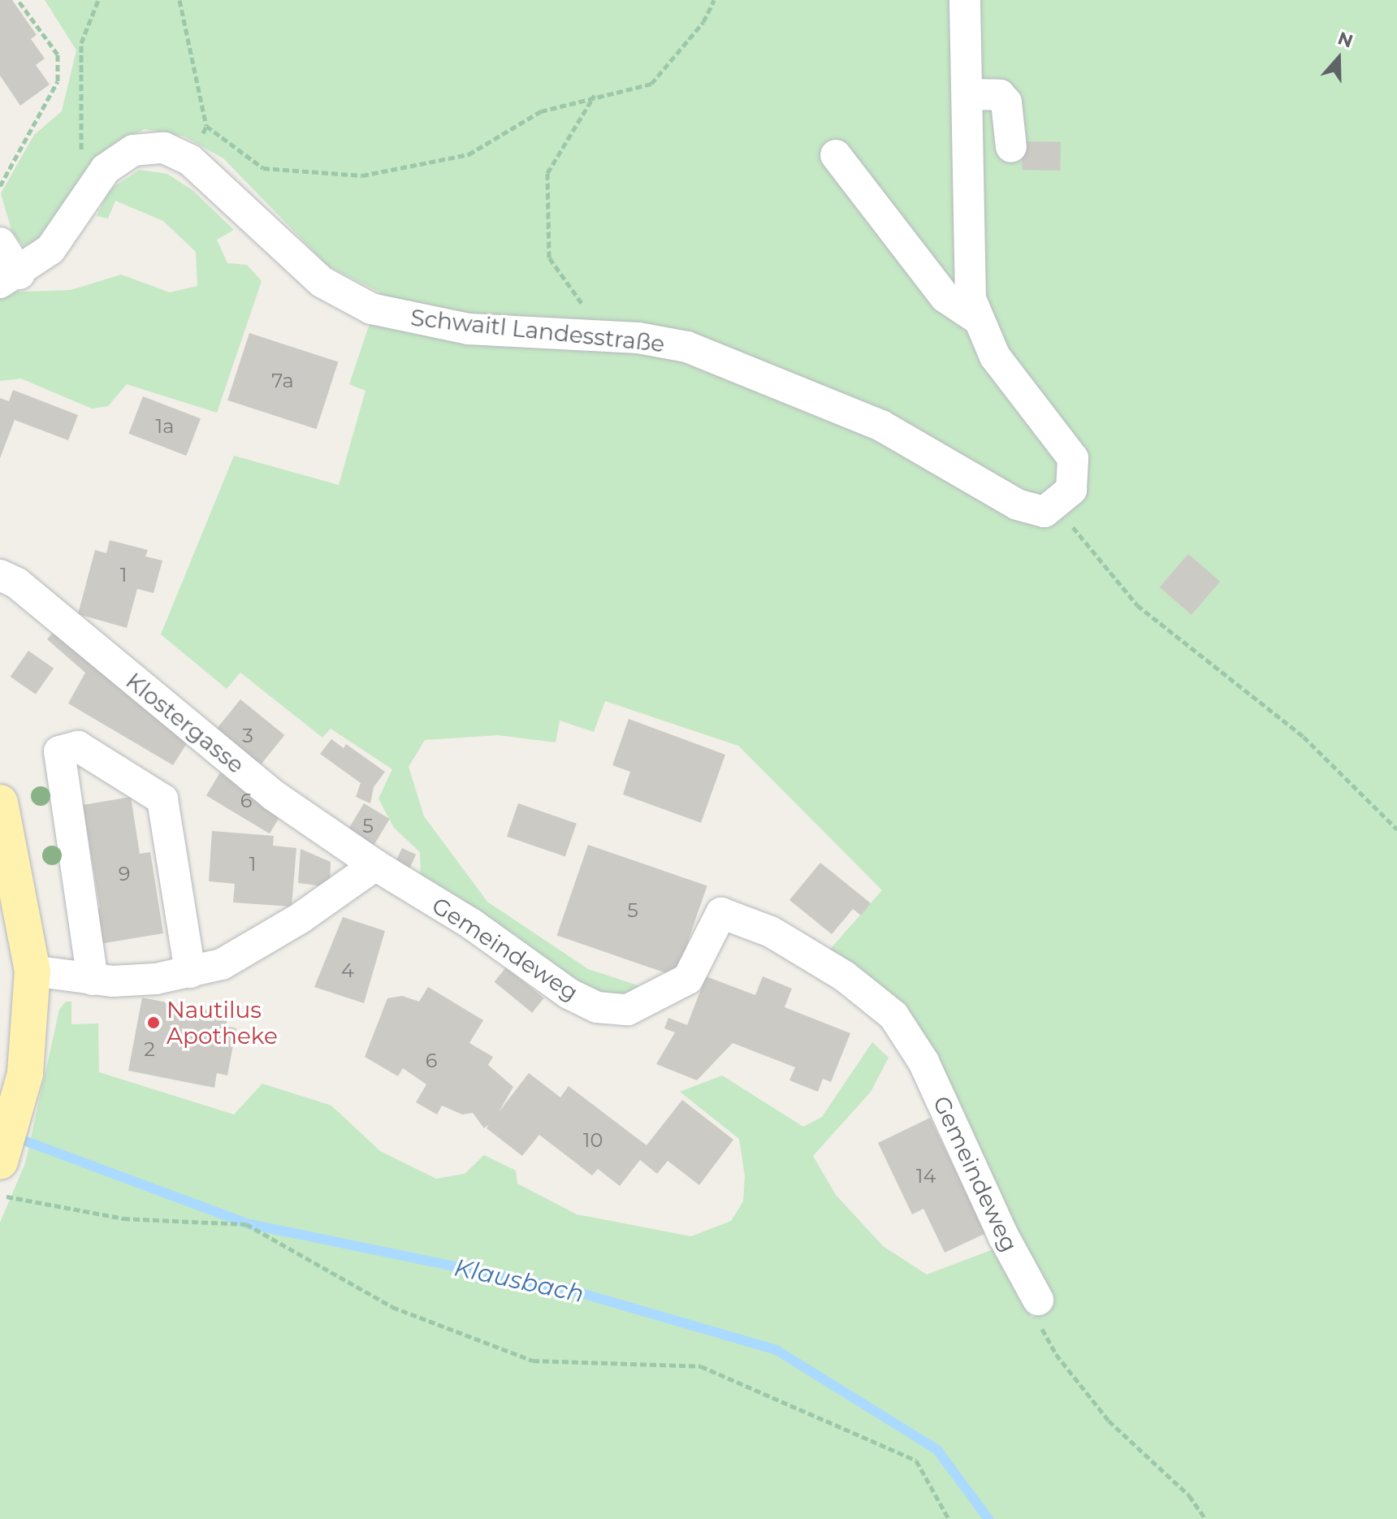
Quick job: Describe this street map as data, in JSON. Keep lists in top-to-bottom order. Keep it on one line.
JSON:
{"streets":{"street":["Schwaitl Landesstraße","Klostergasse","Gemeindeweg"]},"crossings":[["Klostergasse","Gemeindeweg"]],"water":["Klausbach"],"places":["Nautilus Apotheke"],"house_numbers":["7a","1a","1","3","6","5","1","9","5","4","2","6","10","14"],"north":"top"}
